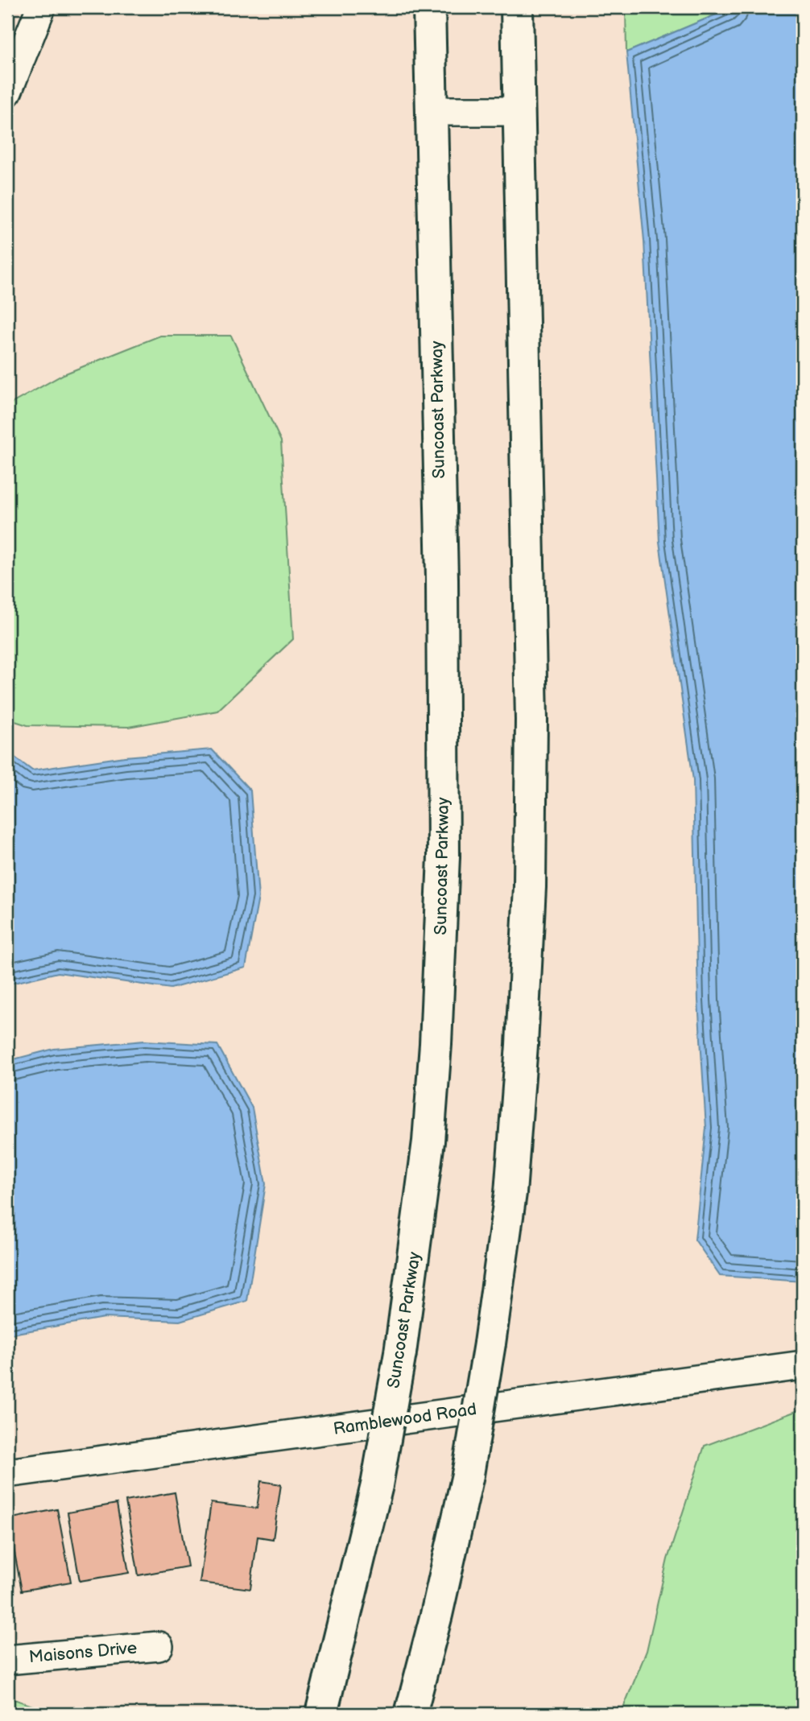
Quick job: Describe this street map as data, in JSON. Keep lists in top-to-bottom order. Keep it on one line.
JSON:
{"streets":{"highway":["Suncoast Parkway"],"street":["Ramblewood Road","Maisons Drive"]}}
